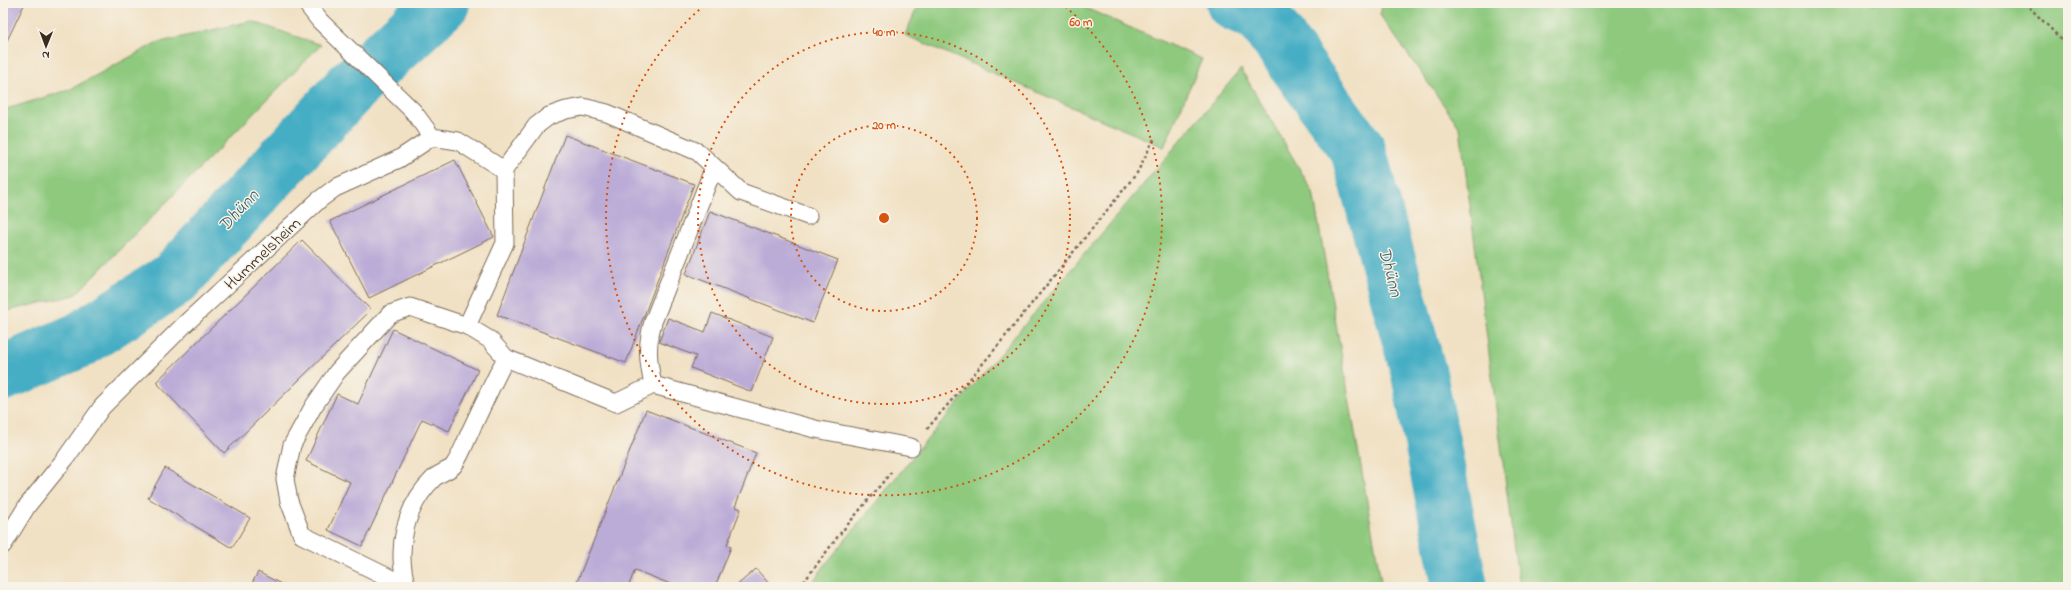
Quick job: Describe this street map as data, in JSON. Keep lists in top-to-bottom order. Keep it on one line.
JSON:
{"streets":{"lane":["Hummelsheim"]},"water":["Dhünn"],"north":"bottom","rings":["60 m","40 m","20 m"]}
